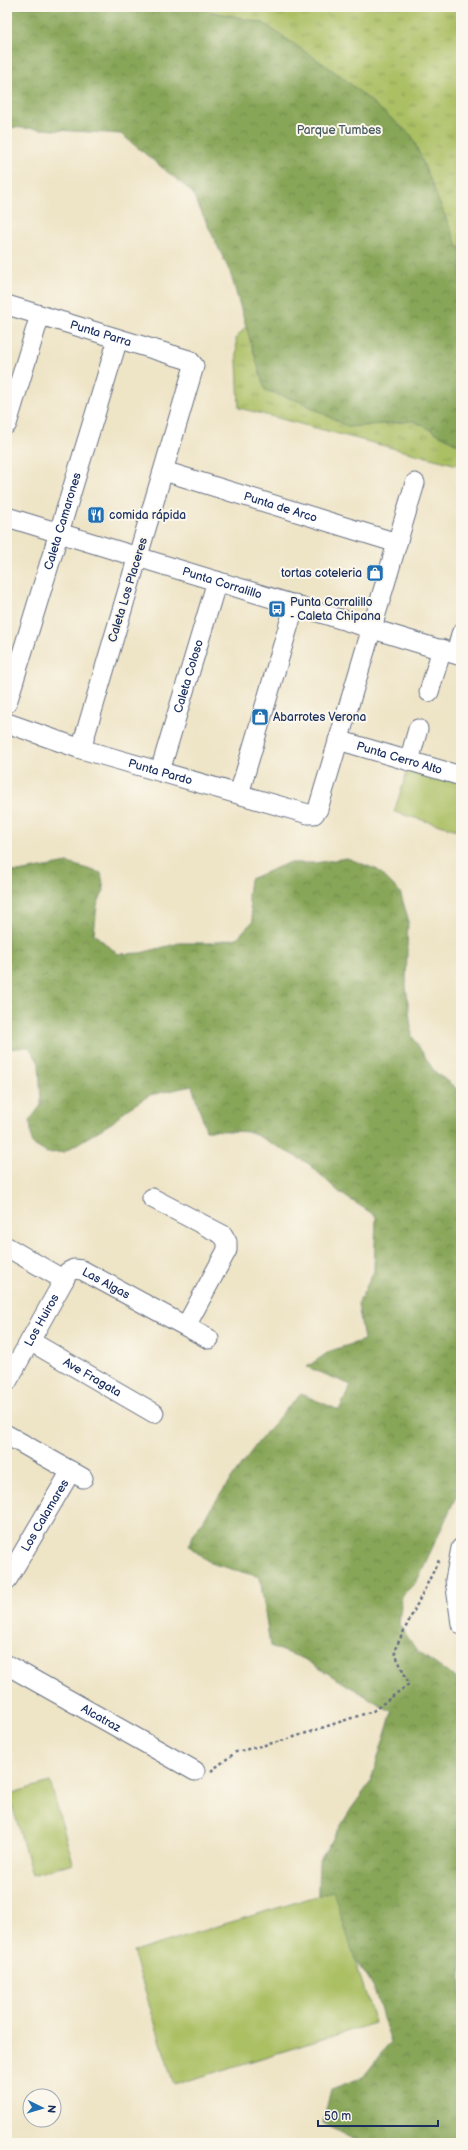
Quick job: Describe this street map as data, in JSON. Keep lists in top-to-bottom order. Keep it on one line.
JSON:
{"streets":{"street":["Punta Parra","Punta de Arco","Caleta Camarones","Punta Corralillo","Caleta Los Placeres","Caleta Coloso","Punta Cerro Alto","Punta Pardo","Las Algas","Los Huiros","Ave Fragata","Los Calamares","Alcatraz"]},"crossings":[["Punta Parra","Caleta Camarones"],["Punta Parra","Caleta Los Placeres"],["Punta de Arco","Caleta Los Placeres"],["Caleta Camarones","Punta Corralillo"],["Punta Corralillo","Caleta Los Placeres"],["Punta Corralillo","Caleta Coloso"],["Caleta Los Placeres","Punta Pardo"],["Caleta Coloso","Punta Pardo"],["Punta Cerro Alto","Punta Pardo"],["Las Algas","Los Huiros"],["Los Huiros","Ave Fragata"]],"parks":["Parque Tumbes"],"places":{"restaurant":["comida rápida"],"shop":["tortas coteleria","Abarrotes Verona"],"bus stop":["Punta Corralillo - Caleta Chipana"]},"scale_bar":"50 m","north":"right"}
